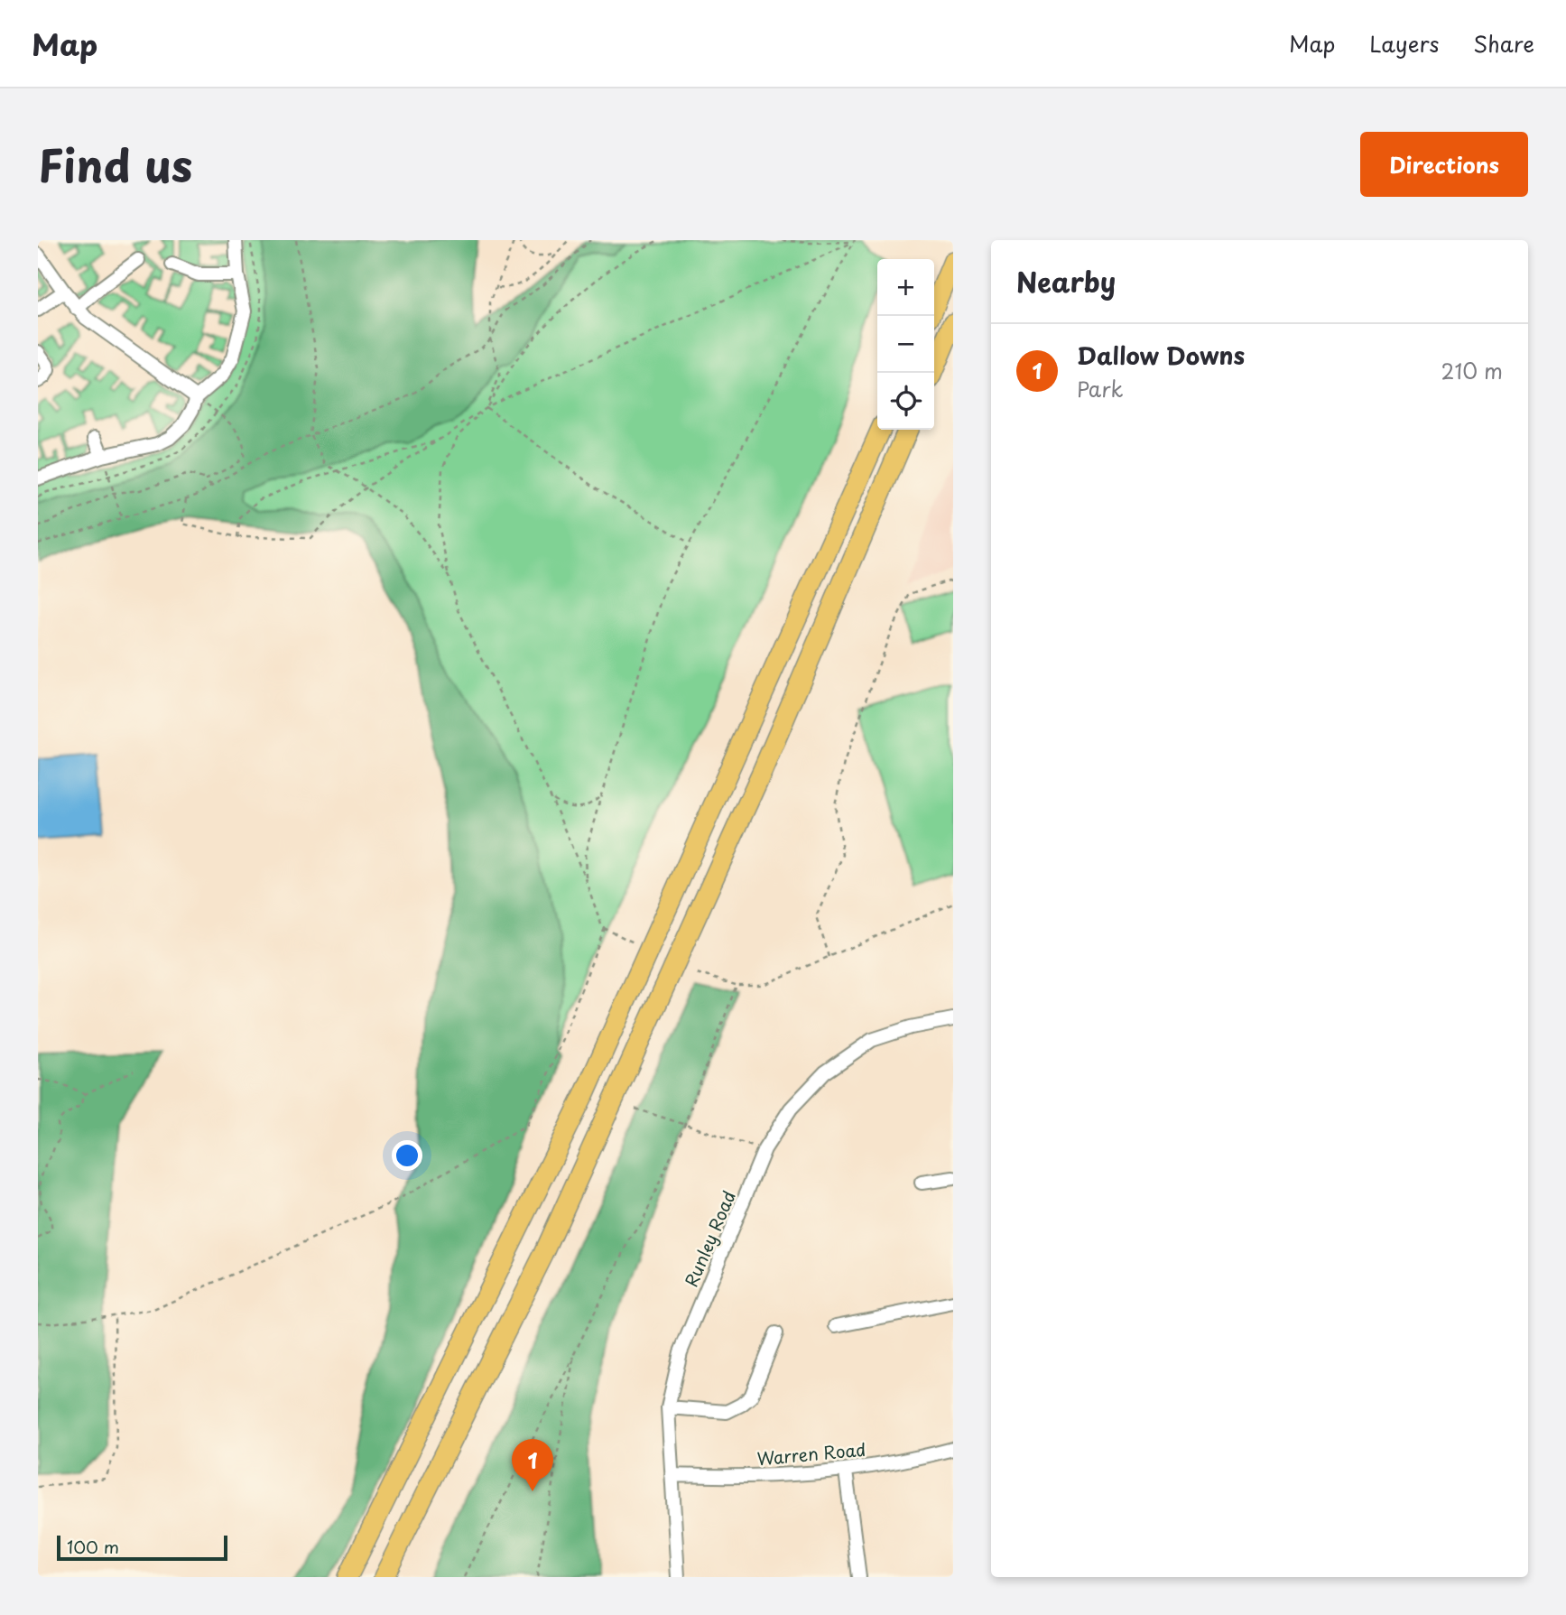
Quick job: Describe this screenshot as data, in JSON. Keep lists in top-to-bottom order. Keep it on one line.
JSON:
{"streets":{"street":["Runley Road","Warren Road"]},"crossings":[["Runley Road","Warren Road"]],"scale_bar":"100 m","page":{"header":"Map","nav":["Map","Layers","Share"],"title":"Find us","buttons":"Directions","heading":"Nearby","map_buttons":["+","−"],"list":[{"mark":"1","name":"Dallow Downs","note":"Park","value":"210 m"}],"pins":"1","scale":"100 m"}}
